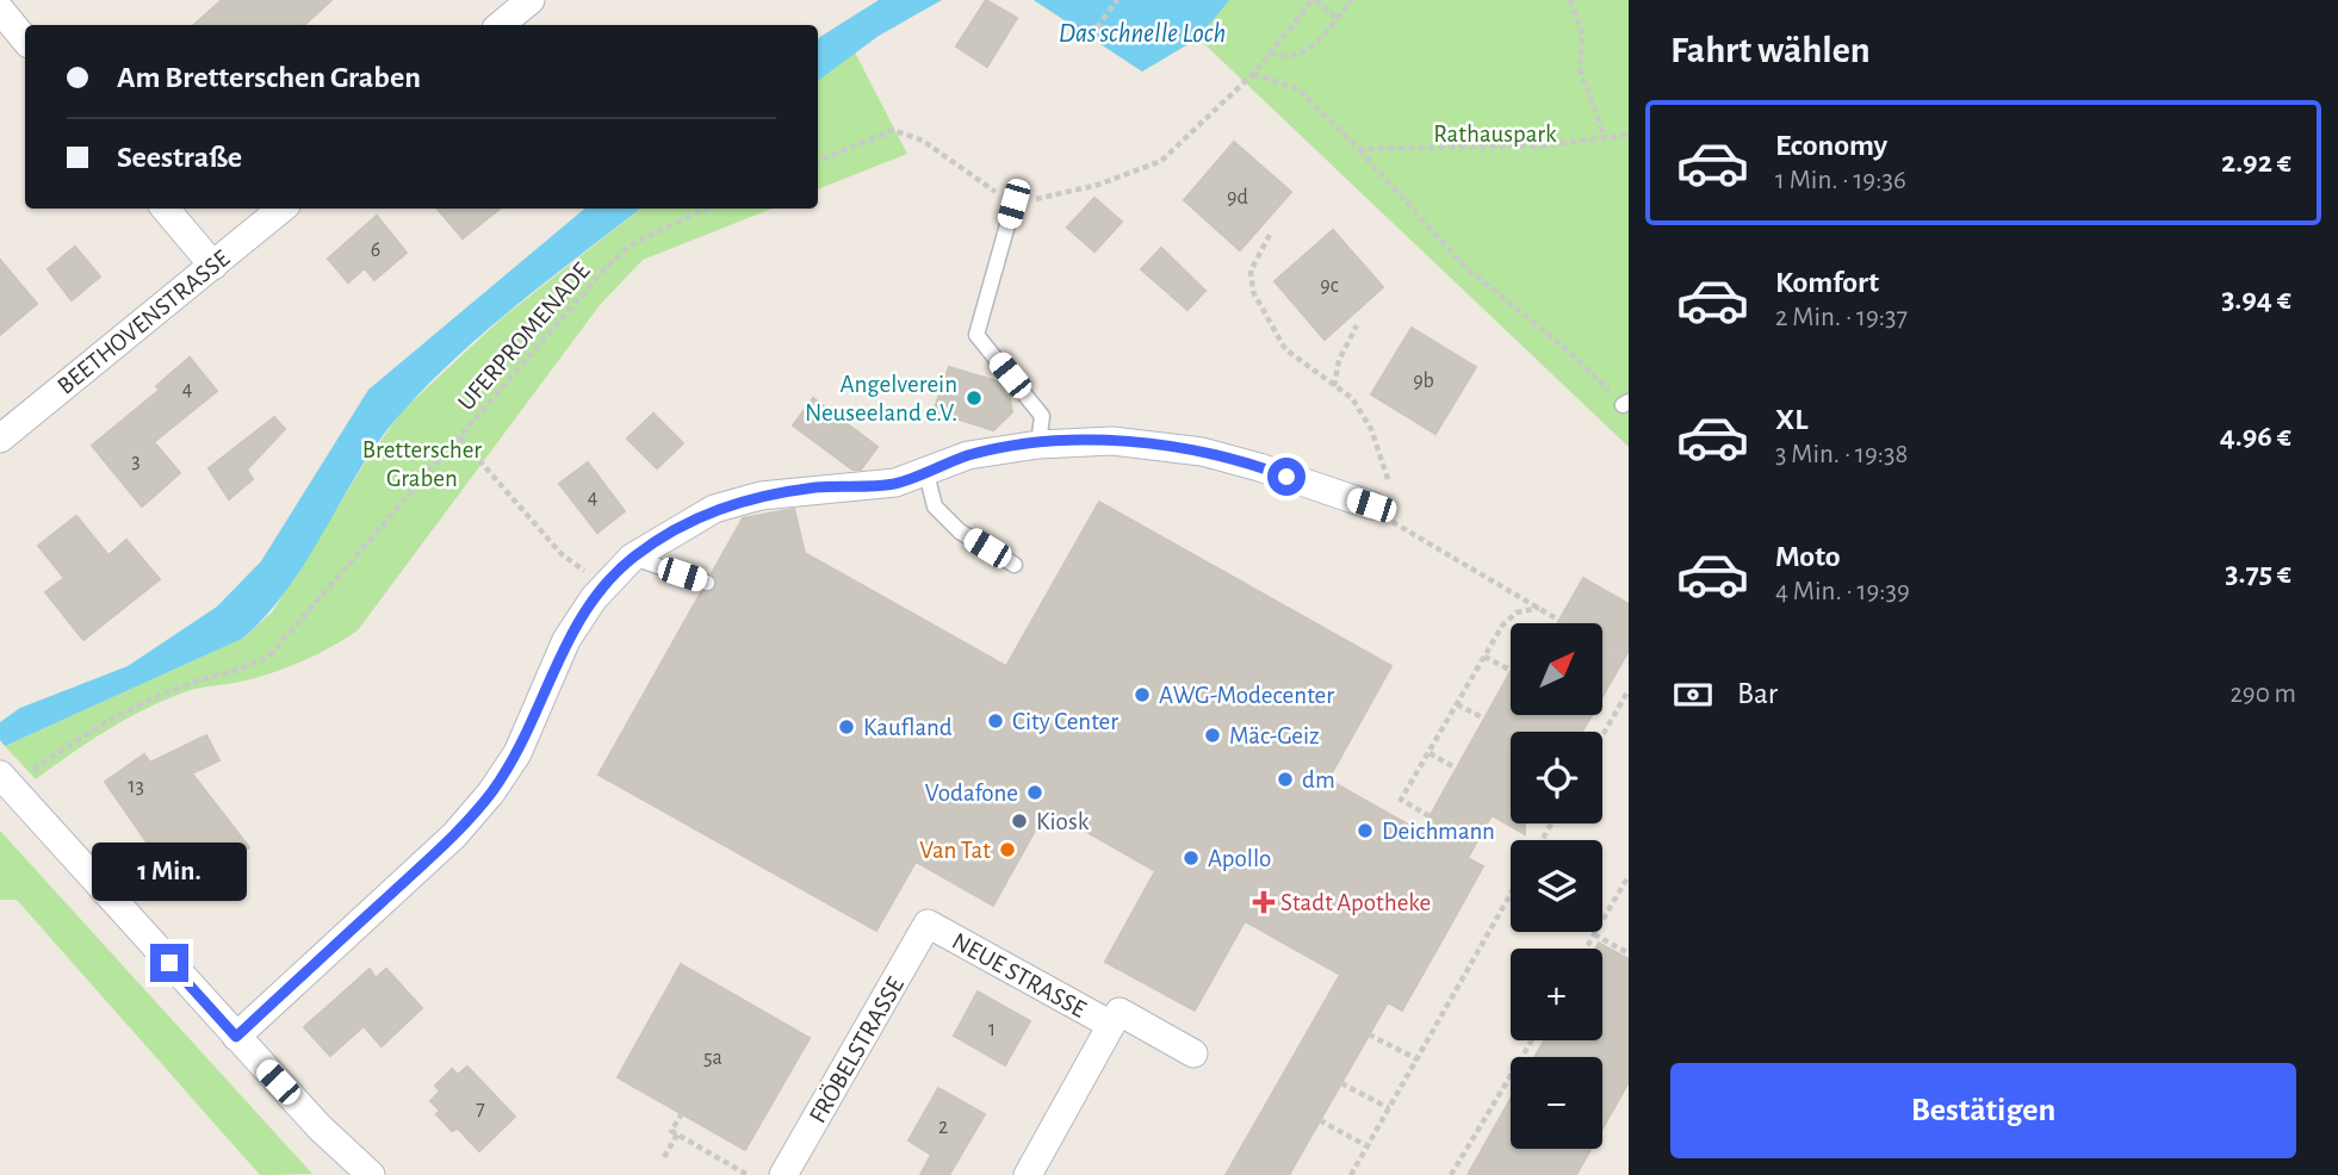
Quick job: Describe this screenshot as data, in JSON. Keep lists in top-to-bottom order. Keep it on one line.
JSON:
{"streets":{"street":["BEETHOVENSTRASSE","NEUE STRASSE","FRÖBELSTRASSE"],"path":["UFERPROMENADE"]},"crossings":[["NEUE STRASSE","FRÖBELSTRASSE"]],"water":["Das schnelle Loch"],"parks":["Rathauspark","Bretterscher Graben"],"places":{"other":["Angelverein Neuseeland e.V.","AWG-Modecenter","City Center","Kaufland","Mäc-Geiz","dm","Vodafone","Kiosk","Deichmann","Van Tat","Apollo"],"health":["Stadt Apotheke"]},"house_numbers":["9d","6","9c","9b","4","3","4","13","1","5a","7","2"],"north":"top right","page":{"heading":"Fahrt wählen","banner":["Am Bretterschen Graben","Seestraße"],"list":[{"name":"Economy","note":"1 Min. · 19:36","value":"2.92 €"},{"name":"Komfort","note":"2 Min. · 19:37","value":"3.94 €"},{"name":"XL","note":"3 Min. · 19:38","value":"4.96 €"},{"name":"Moto","note":"4 Min. · 19:39","value":"3.75 €"}],"map_buttons":["+","−"],"pay":["Bar","290 m"],"bubble":"1 Min.","buttons":"Bestätigen"}}
